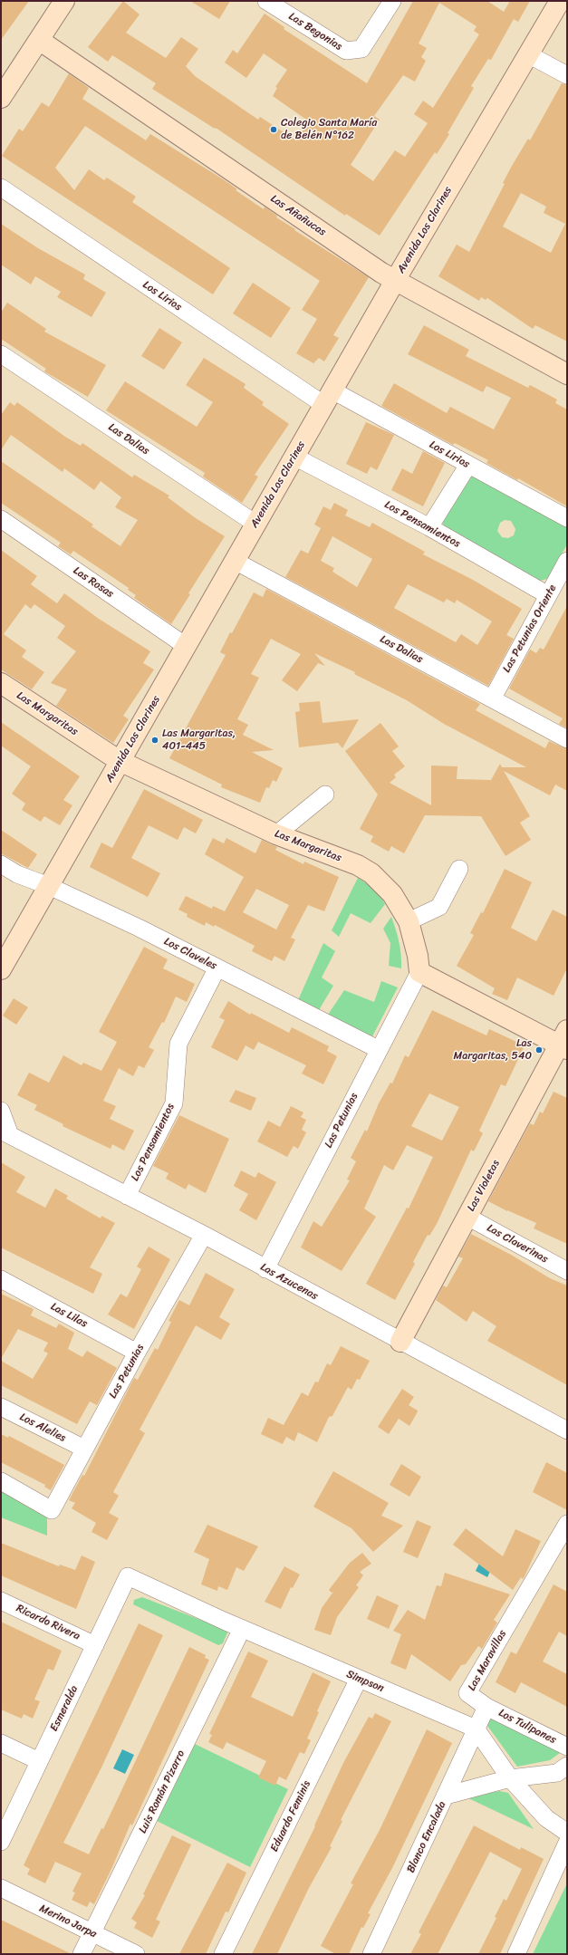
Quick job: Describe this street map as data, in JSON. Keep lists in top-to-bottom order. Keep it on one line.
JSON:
{"streets":{"street":["Las Begonias","Las Añañucas","Avenida Los Clarines","Los Lirios","Las Dalias","Los Pensamientos","Las Rosas","Las Petunias Oriente","Las Margaritas","Los Claveles","Las Petunias","Las Violetas","Las Claverinas","Las Azucenas","Las Lilas","Los Alelies","Ricardo Rivera","Las Maravillas","Simpson","Esmeralda","Los Tulipanes","Luis Román Pizarro","Eduardo Feminis","Blanco Encalada","Merino Jarpa"]},"crossings":[["Las Añañucas","Avenida Los Clarines"],["Avenida Los Clarines","Los Lirios"],["Avenida Los Clarines","Las Dalias"],["Avenida Los Clarines","Los Pensamientos"],["Avenida Los Clarines","Las Rosas"],["Avenida Los Clarines","Las Margaritas"],["Avenida Los Clarines","Los Claveles"],["Las Dalias","Las Petunias Oriente"],["Los Pensamientos","Las Petunias Oriente"],["Los Pensamientos","Los Claveles"],["Los Pensamientos","Las Azucenas"],["Las Margaritas","Las Petunias"],["Los Claveles","Las Petunias"],["Las Petunias","Las Azucenas"],["Las Petunias","Las Lilas"],["Las Petunias","Los Alelies"],["Las Violetas","Las Claverinas"],["Las Violetas","Las Azucenas"],["Ricardo Rivera","Esmeralda"],["Las Maravillas","Los Tulipanes"],["Simpson","Esmeralda"],["Simpson","Luis Román Pizarro"],["Simpson","Eduardo Feminis"],["Luis Román Pizarro","Merino Jarpa"]],"places":["Colegio Santa María de Belén N°162","Las Margaritas, 401-445","Las Margaritas, 540"]}
